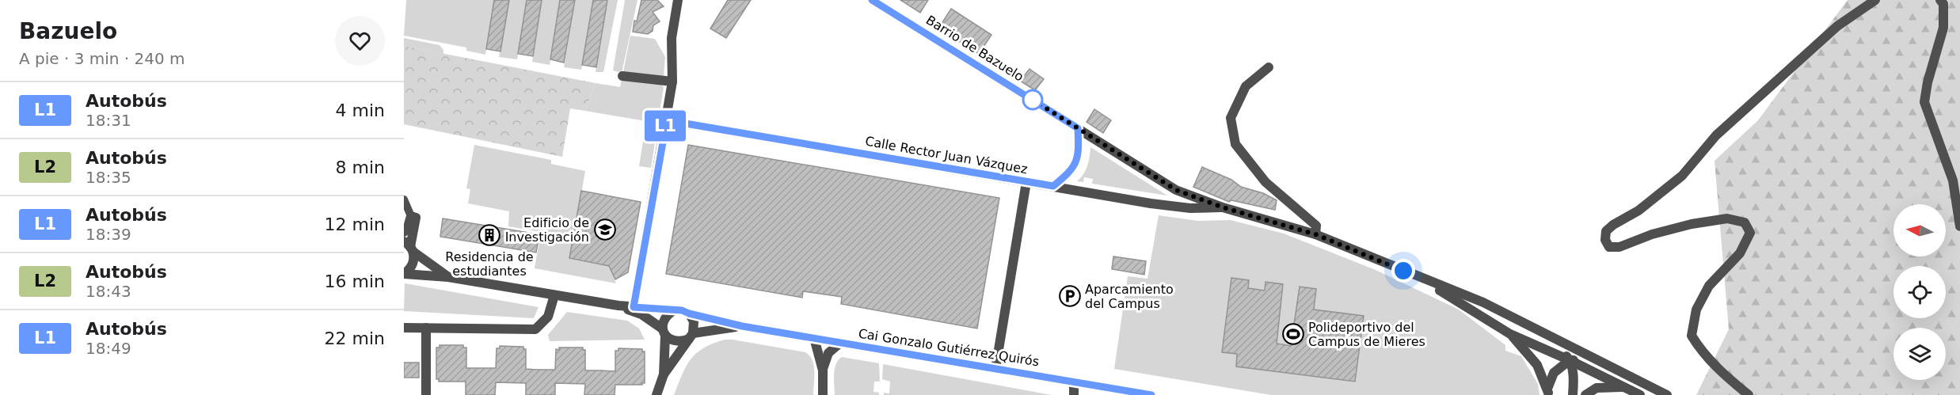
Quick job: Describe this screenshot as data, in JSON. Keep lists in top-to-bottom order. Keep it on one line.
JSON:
{"streets":{"street":["Barrio de Bazuelo","Calle Rector Juan Vázquez","Cai Gonzalo Gutiérrez Quirós"]},"crossings":[["Barrio de Bazuelo","Calle Rector Juan Vázquez"]],"places":{"school or university":["Edificio de Investigación"],"building":["Residencia de estudiantes"],"parking":["Aparcamiento del Campus"],"sports":["Polideportivo del Campus de Mieres"]},"lines":["bus line L1"],"north":"left","page":{"heading":["Bazuelo","A pie · 3 min · 240 m"],"on_map":"L1","list":[{"mark":"L1","name":"Autobús","note":"18:31","value":"4 min"},{"mark":"L2","name":"Autobús","note":"18:35","value":"8 min"},{"mark":"L1","name":"Autobús","note":"18:39","value":"12 min"},{"mark":"L2","name":"Autobús","note":"18:43","value":"16 min"},{"mark":"L1","name":"Autobús","note":"18:49","value":"22 min"}]}}
